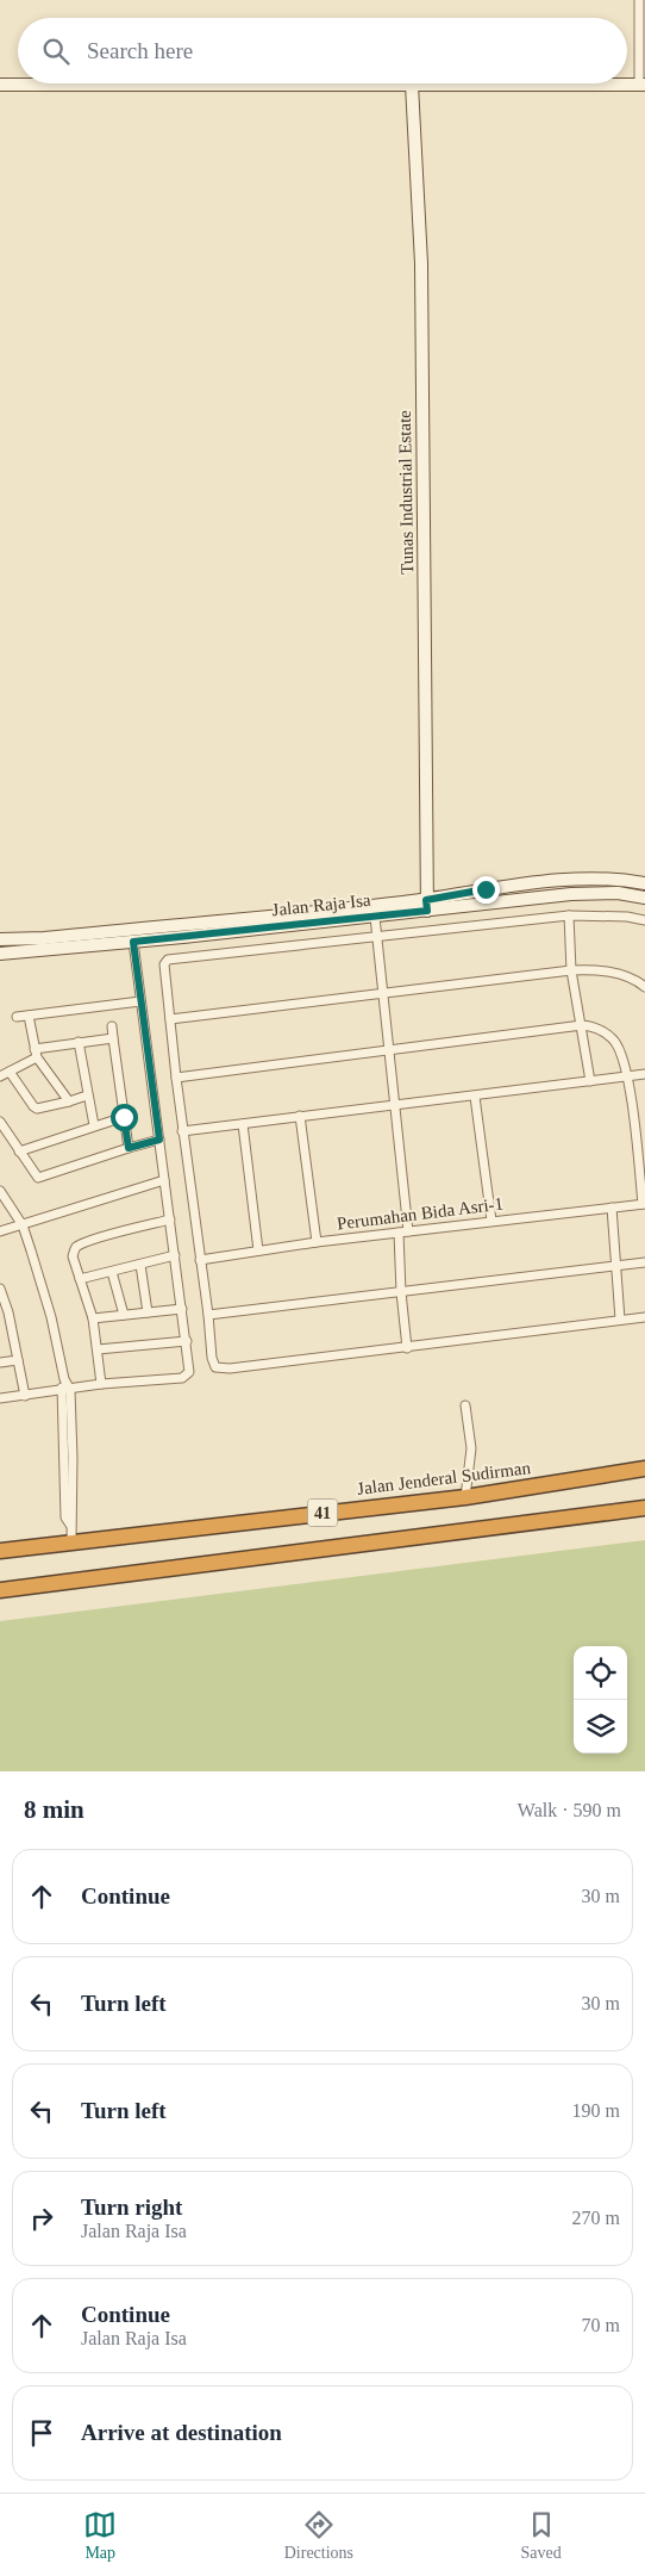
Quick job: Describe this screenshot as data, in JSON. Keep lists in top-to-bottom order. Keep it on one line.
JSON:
{"streets":{"highway":["Jalan Jenderal Sudirman","41"],"main road":["Tunas Industrial Estate","Jalan Raja Isa"],"street":["Perumahan Bida Asri-1"]},"crossings":[["Tunas Industrial Estate","Jalan Raja Isa"]],"page":{"search":"Search here","heading":["8 min","Walk · 590 m"],"list":[["Continue","30 m"],["Turn left","30 m"],["Turn left","190 m"],["Turn right","Jalan Raja Isa","270 m"],["Continue","Jalan Raja Isa","70 m"],"Arrive at destination"],"nav":["Map","Directions","Saved"]}}
